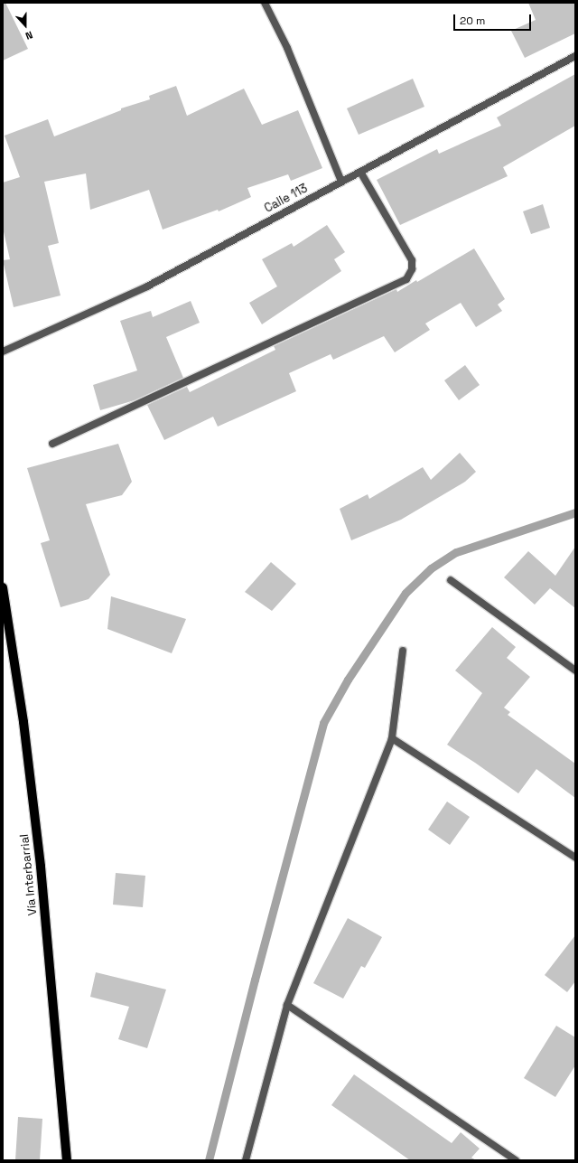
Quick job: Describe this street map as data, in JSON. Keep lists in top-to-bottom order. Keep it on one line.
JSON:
{"streets":{"main road":["Vía Interbarrial"],"street":["Calle 113"]},"scale_bar":"20 m","north":"bottom"}
